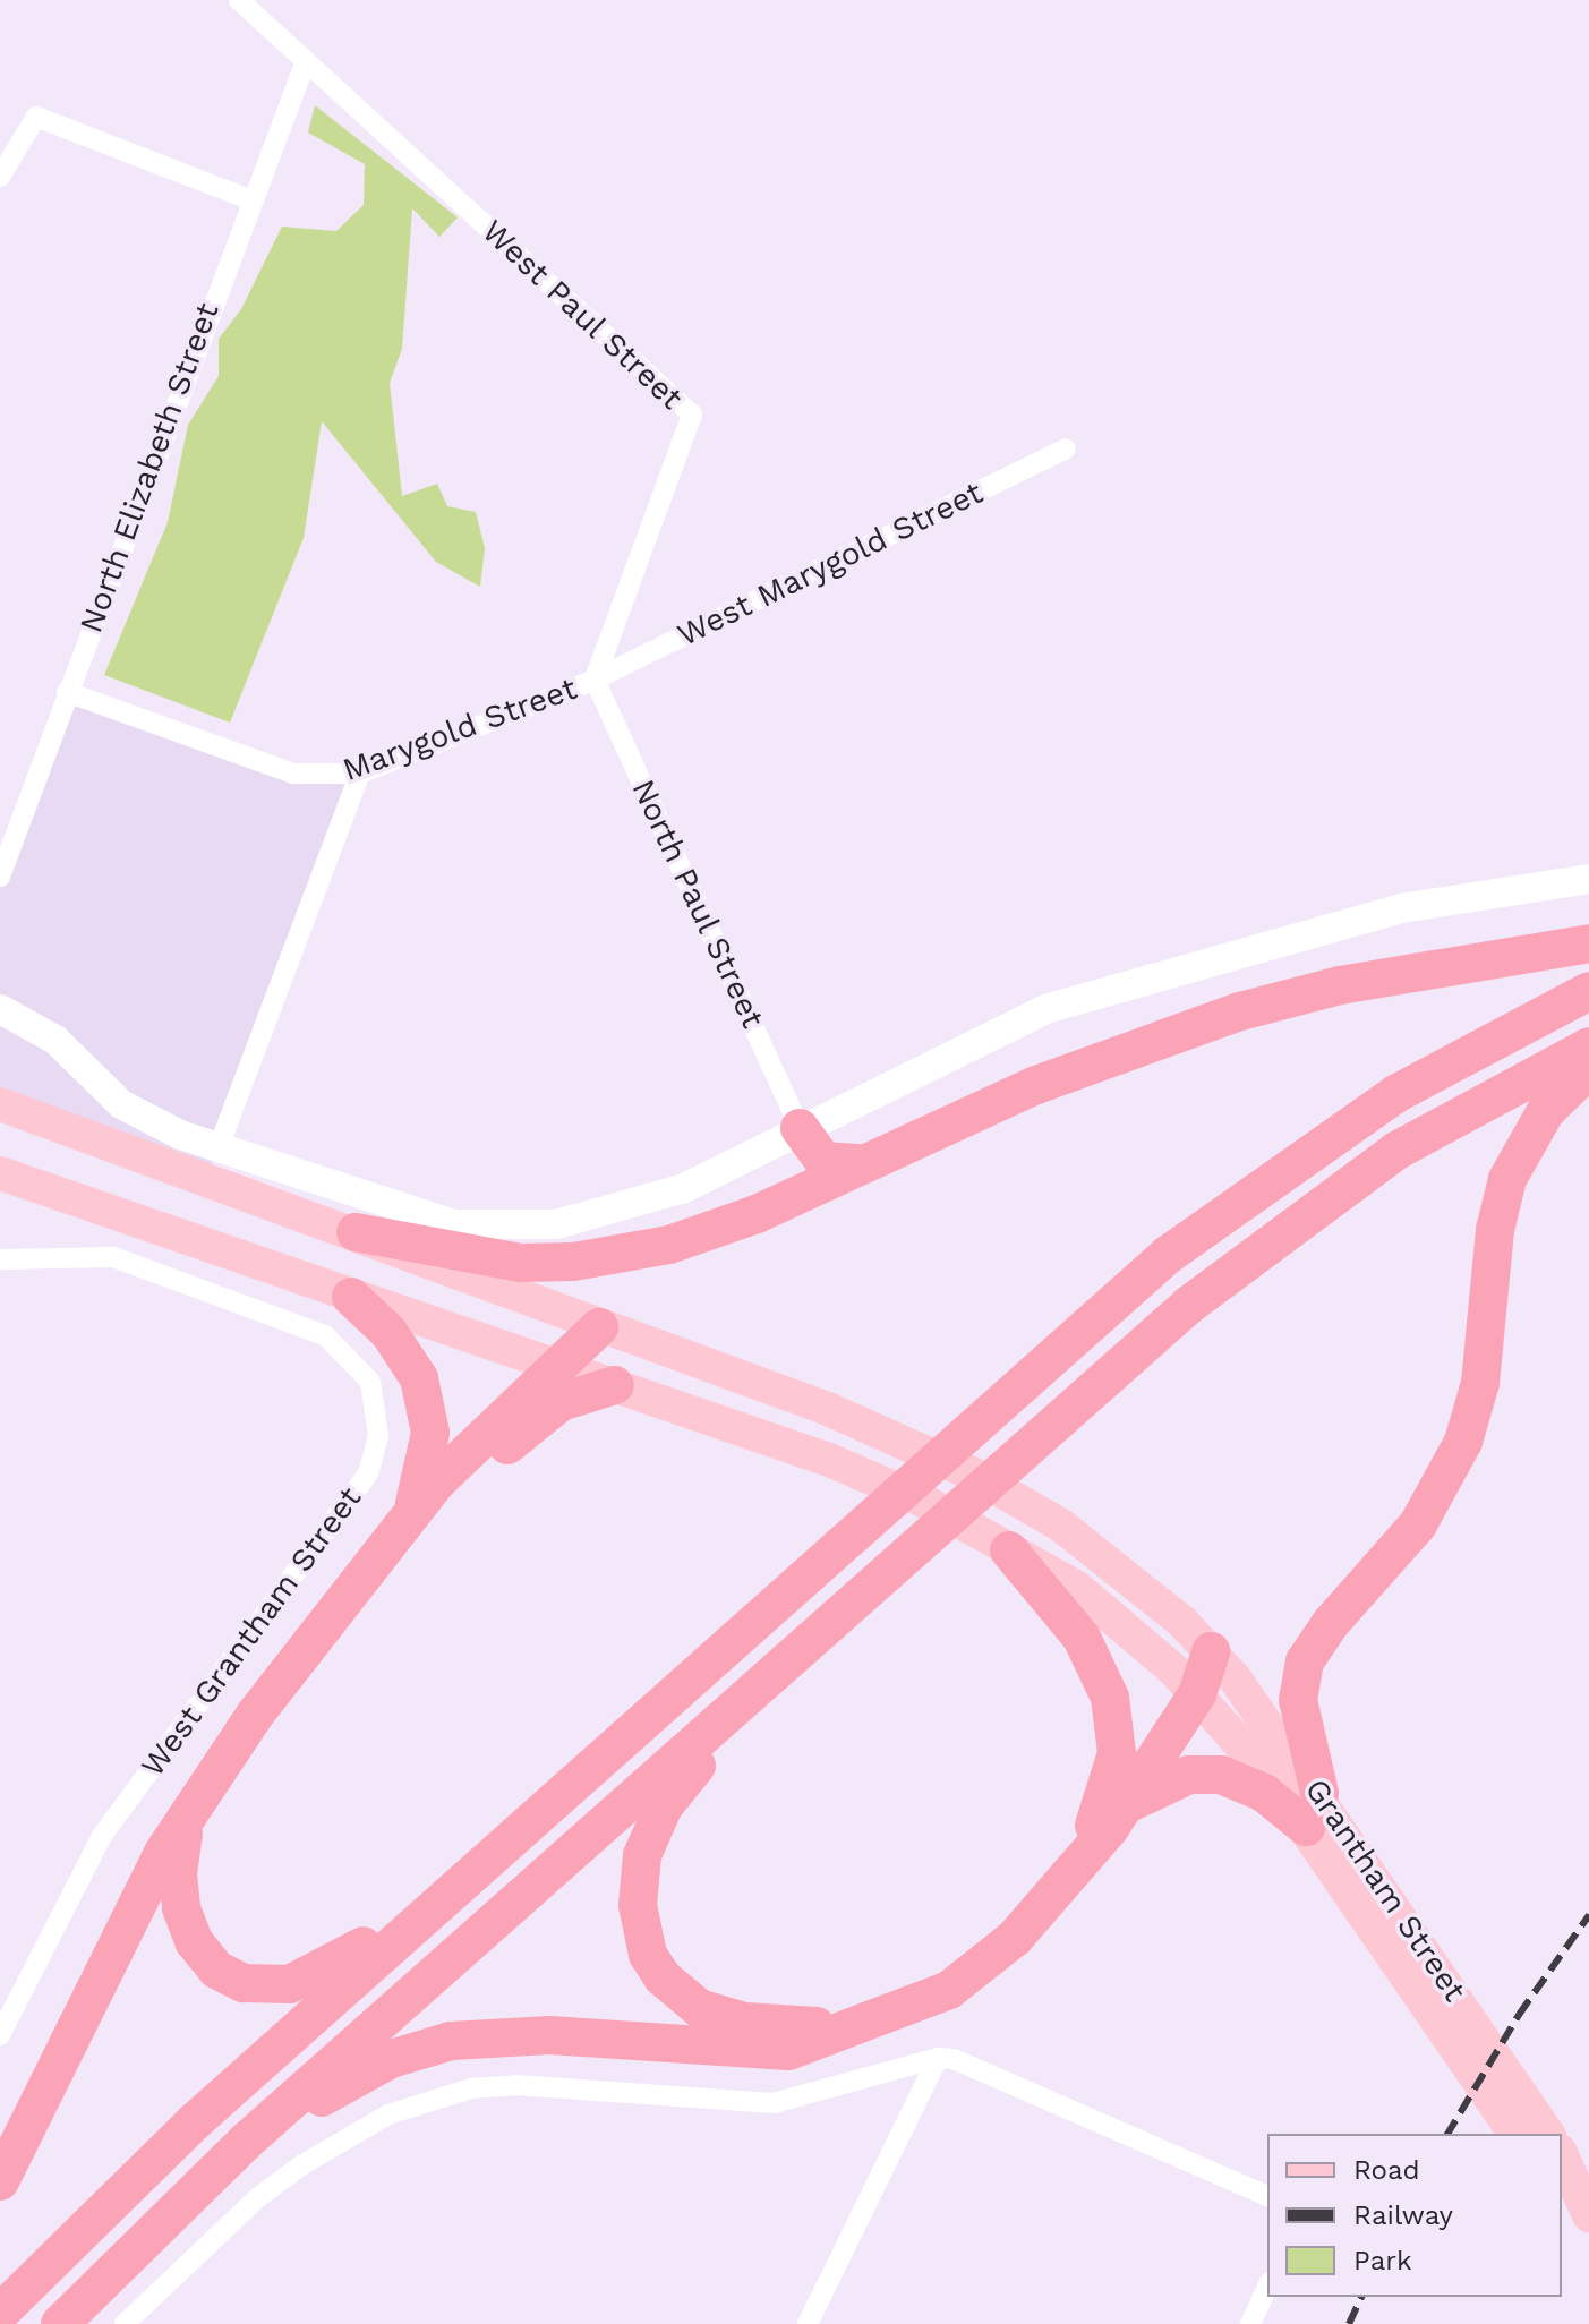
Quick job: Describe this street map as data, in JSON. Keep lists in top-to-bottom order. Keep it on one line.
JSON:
{"streets":{"main road":["Grantham Street"],"street":["West Paul Street","North Elizabeth Street","West Marygold Street","Marygold Street","North Paul Street","West Grantham Street"]},"crossings":[["West Paul Street","North Elizabeth Street"],["West Paul Street","West Marygold Street"],["West Paul Street","Marygold Street"],["West Paul Street","North Paul Street"],["North Elizabeth Street","Marygold Street"],["West Marygold Street","Marygold Street"],["West Marygold Street","North Paul Street"],["Marygold Street","North Paul Street"]],"legend":["Road","Railway","Park"]}
